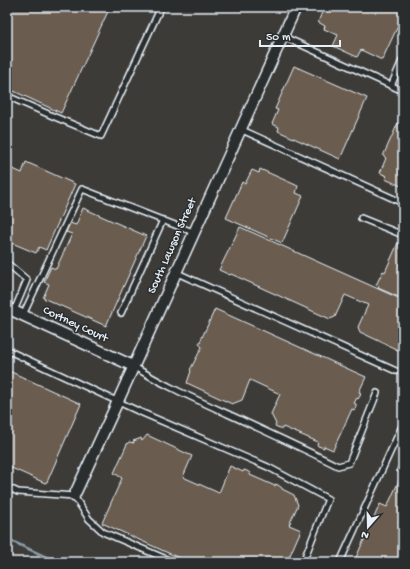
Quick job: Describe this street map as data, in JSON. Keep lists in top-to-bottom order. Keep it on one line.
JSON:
{"streets":{"street":["South Lawson Street","Cortney Court"]},"crossings":[["South Lawson Street","Cortney Court"]],"scale_bar":"50 m","north":"bottom"}
